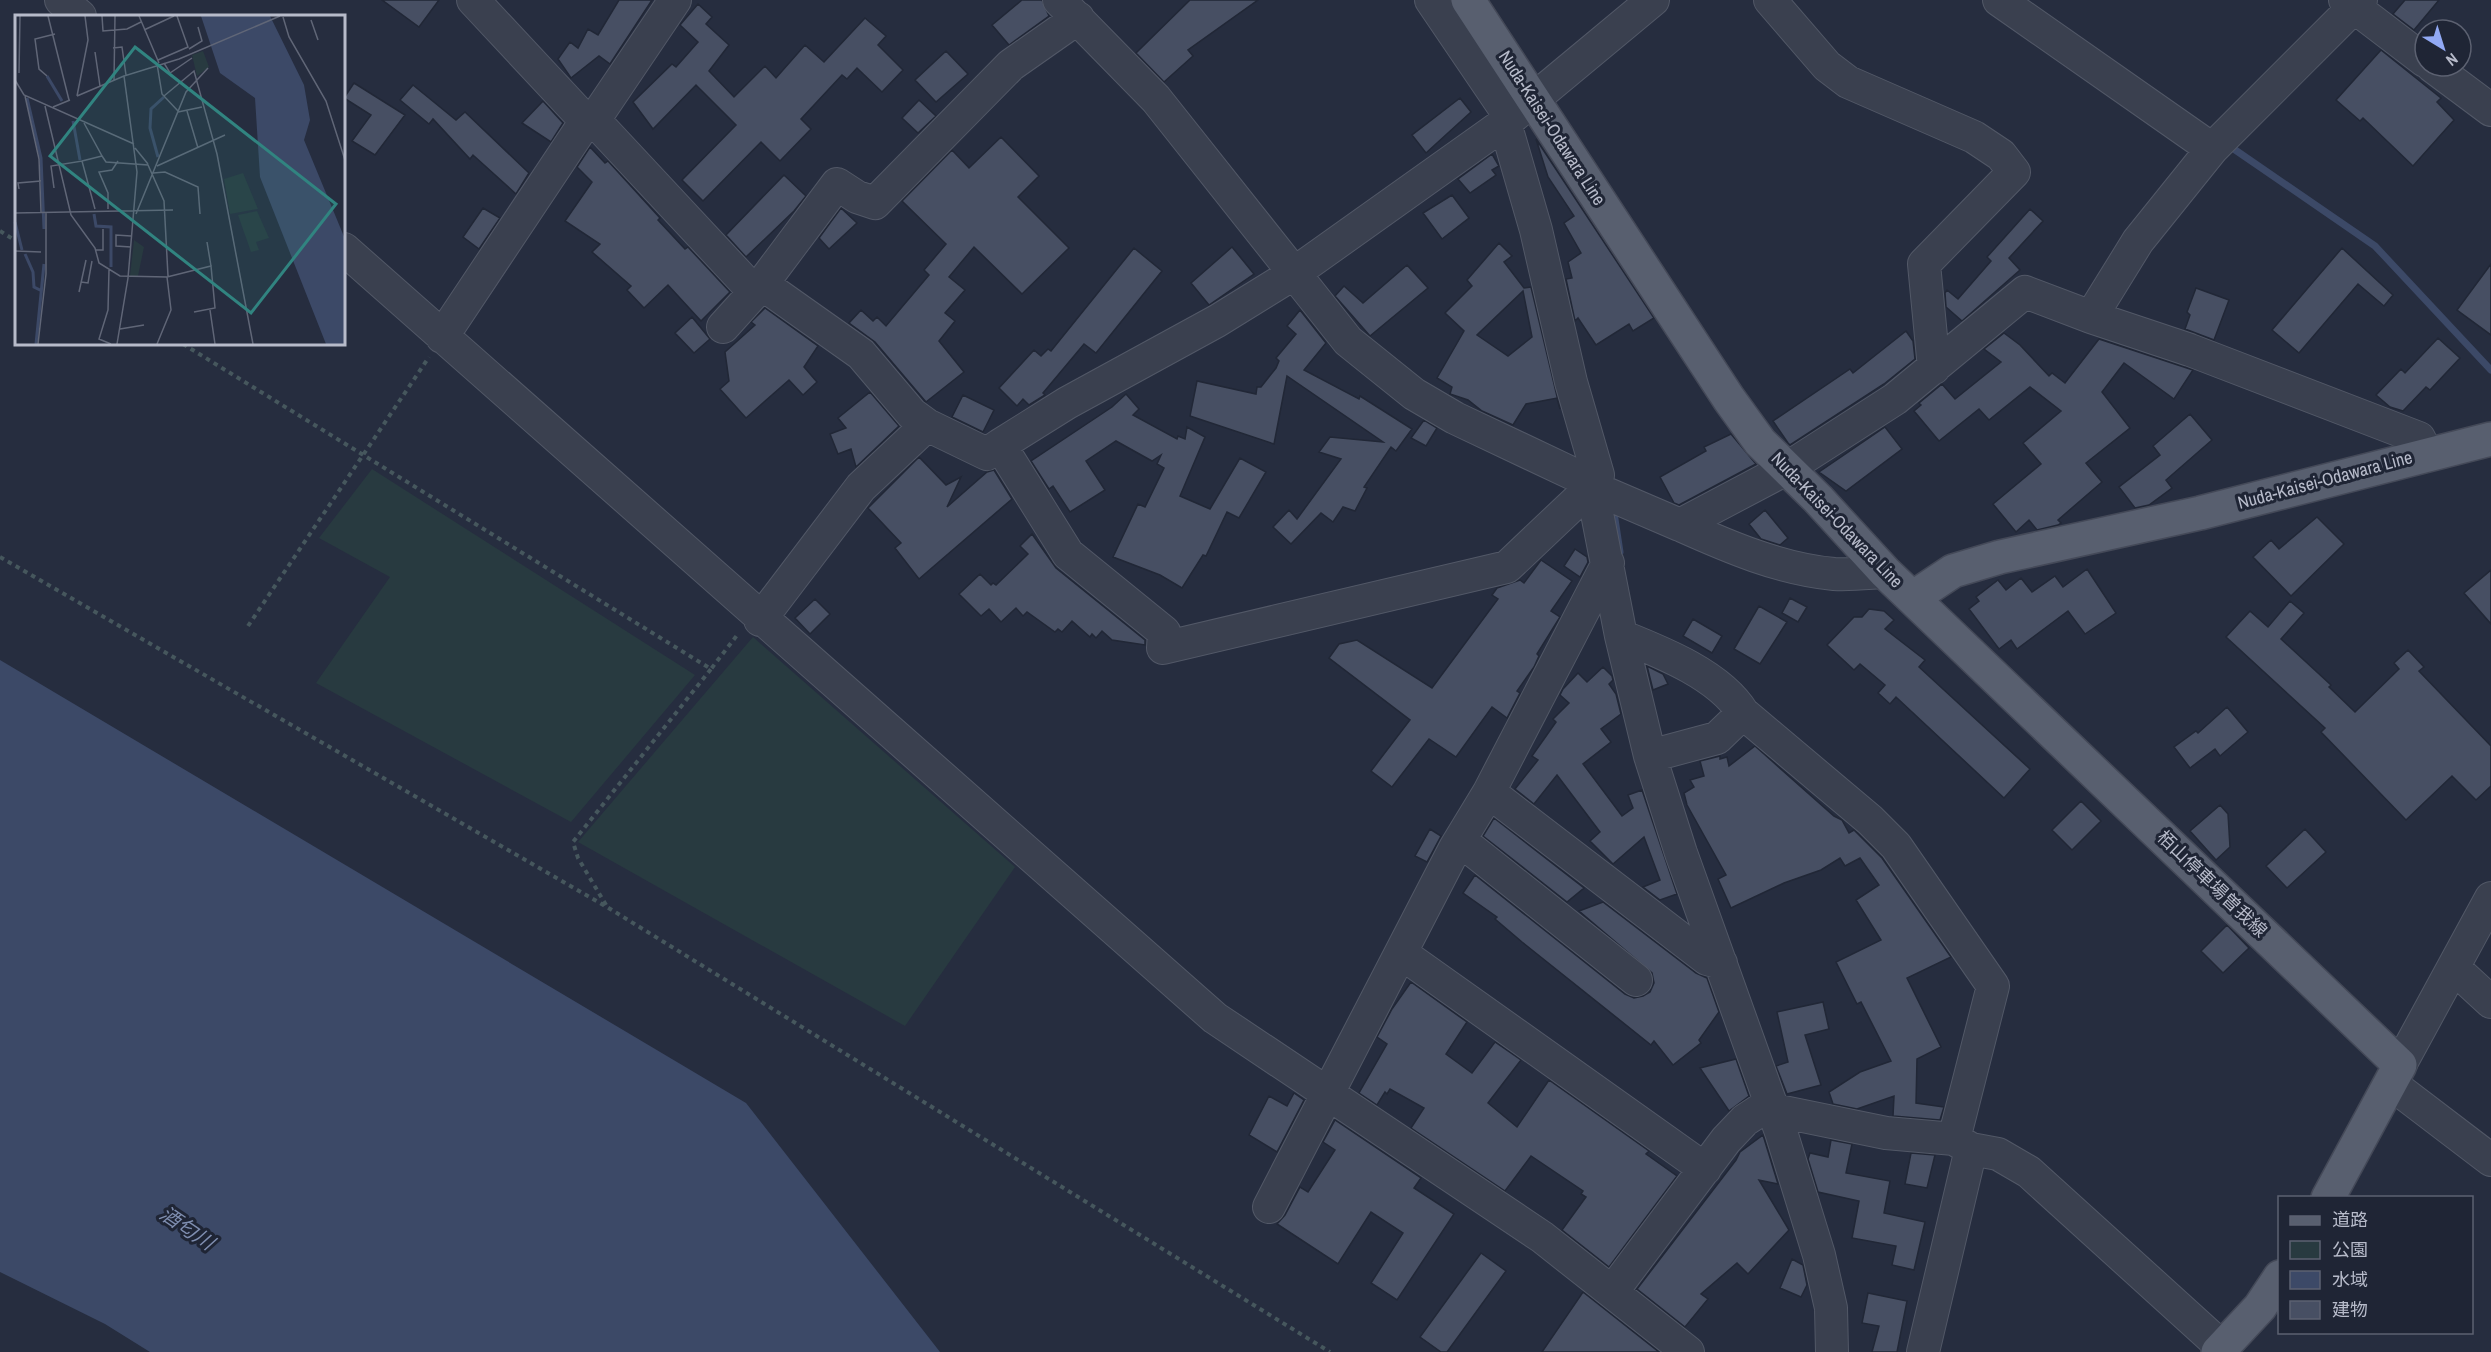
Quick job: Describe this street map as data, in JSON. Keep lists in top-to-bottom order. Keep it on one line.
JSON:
{"streets":{"main road":["Nuda-Kaisei-Odawara Line","栢山停車場曽我線"]},"crossings":[["Nuda-Kaisei-Odawara Line","栢山停車場曽我線"]],"water":["酒匂川"],"legend":["道路","公園","水域","建物"],"north":"bottom right"}
